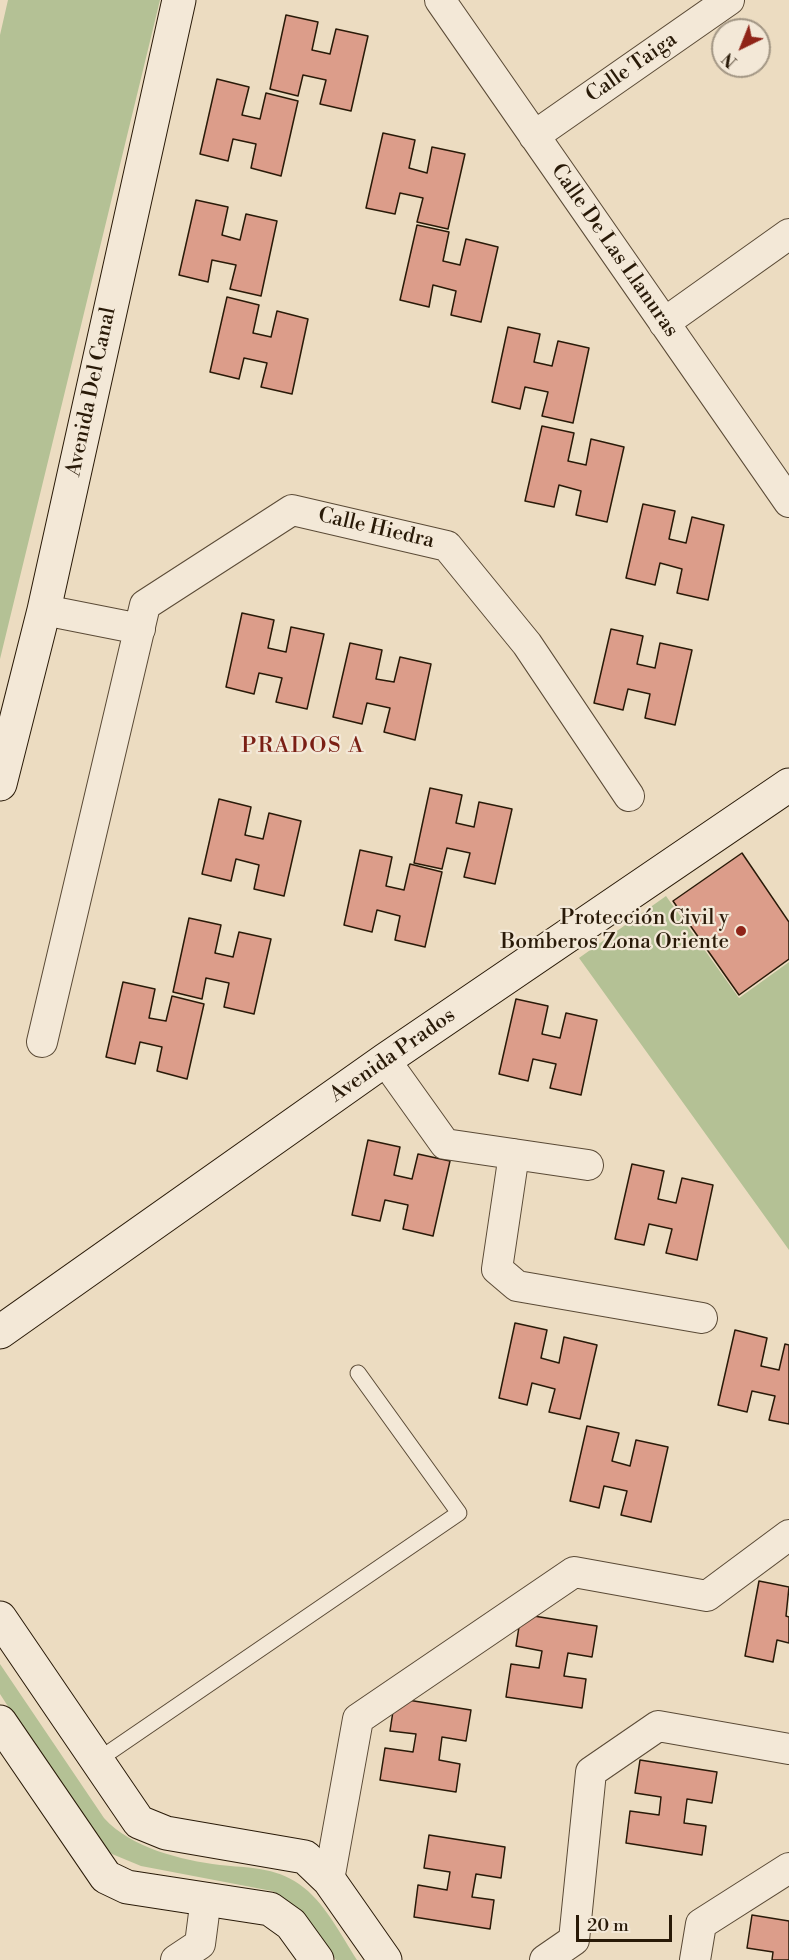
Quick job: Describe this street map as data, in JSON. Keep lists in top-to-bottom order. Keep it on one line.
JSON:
{"streets":{"main road":["Avenida Del Canal","Avenida Prados"],"street":["Calle Taiga","Calle De Las Llanuras","Calle Hiedra"]},"crossings":[["Calle Taiga","Calle De Las Llanuras"]],"districts":["PRADOS A"],"places":["Protección Civil y Bomberos Zona Oriente"],"scale_bar":"20 m","north":"bottom left"}
